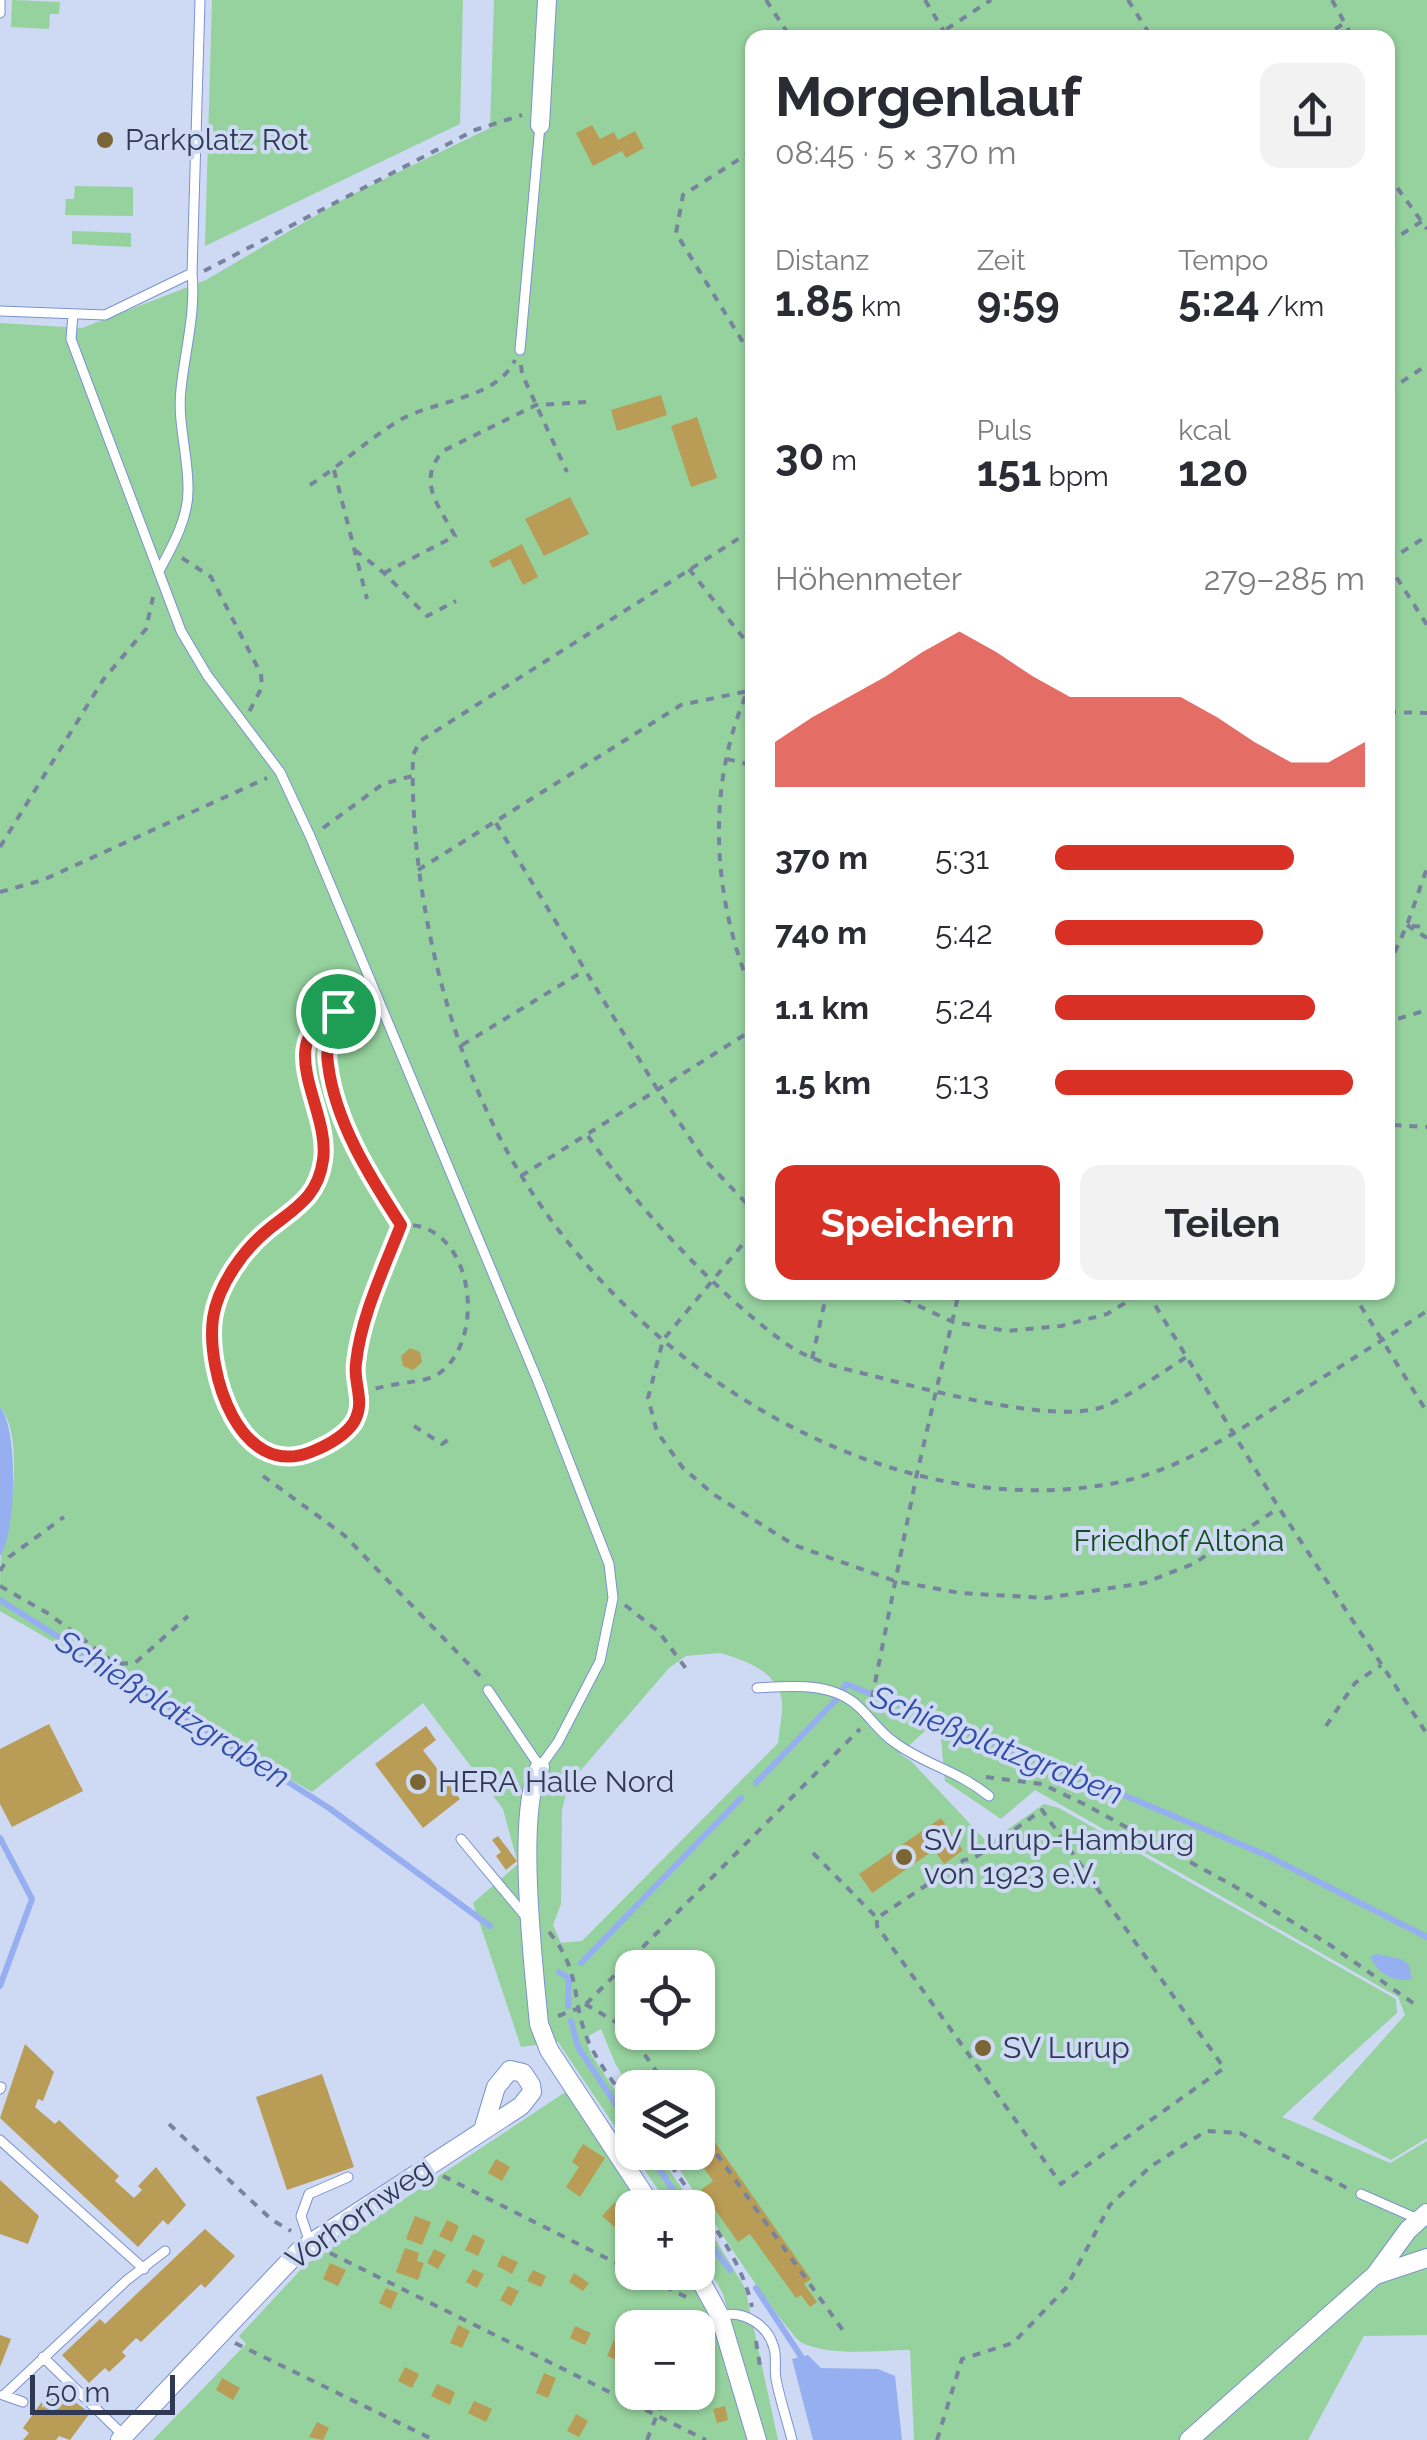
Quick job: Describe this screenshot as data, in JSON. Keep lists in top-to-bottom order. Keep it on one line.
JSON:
{"streets":{"street":["Vorhornweg"]},"water":["Schießplatzgraben"],"parks":["Friedhof Altona"],"places":["Parkplatz Rot","HERA Halle Nord","SV Lurup-Hamburg von 1923 e.V.","SV Lurup"],"scale_bar":"50 m","page":{"heading":["Morgenlauf","08:45 · 5 × 370 m"],"stats":[["Distanz","1.85 km"],["Zeit","9:59"],["Tempo","5:24 /km"],["30 m"],["Puls","151 bpm"],["kcal","120"]],"chart":["Höhenmeter","279–285 m"],"list":[{"name":"370 m","note":"5:31"},{"name":"740 m","note":"5:42"},{"name":"1.1 km","note":"5:24"},{"name":"1.5 km","note":"5:13"}],"buttons":["Speichern","Teilen"],"map_buttons":["+","−"],"scale":"50 m"}}
